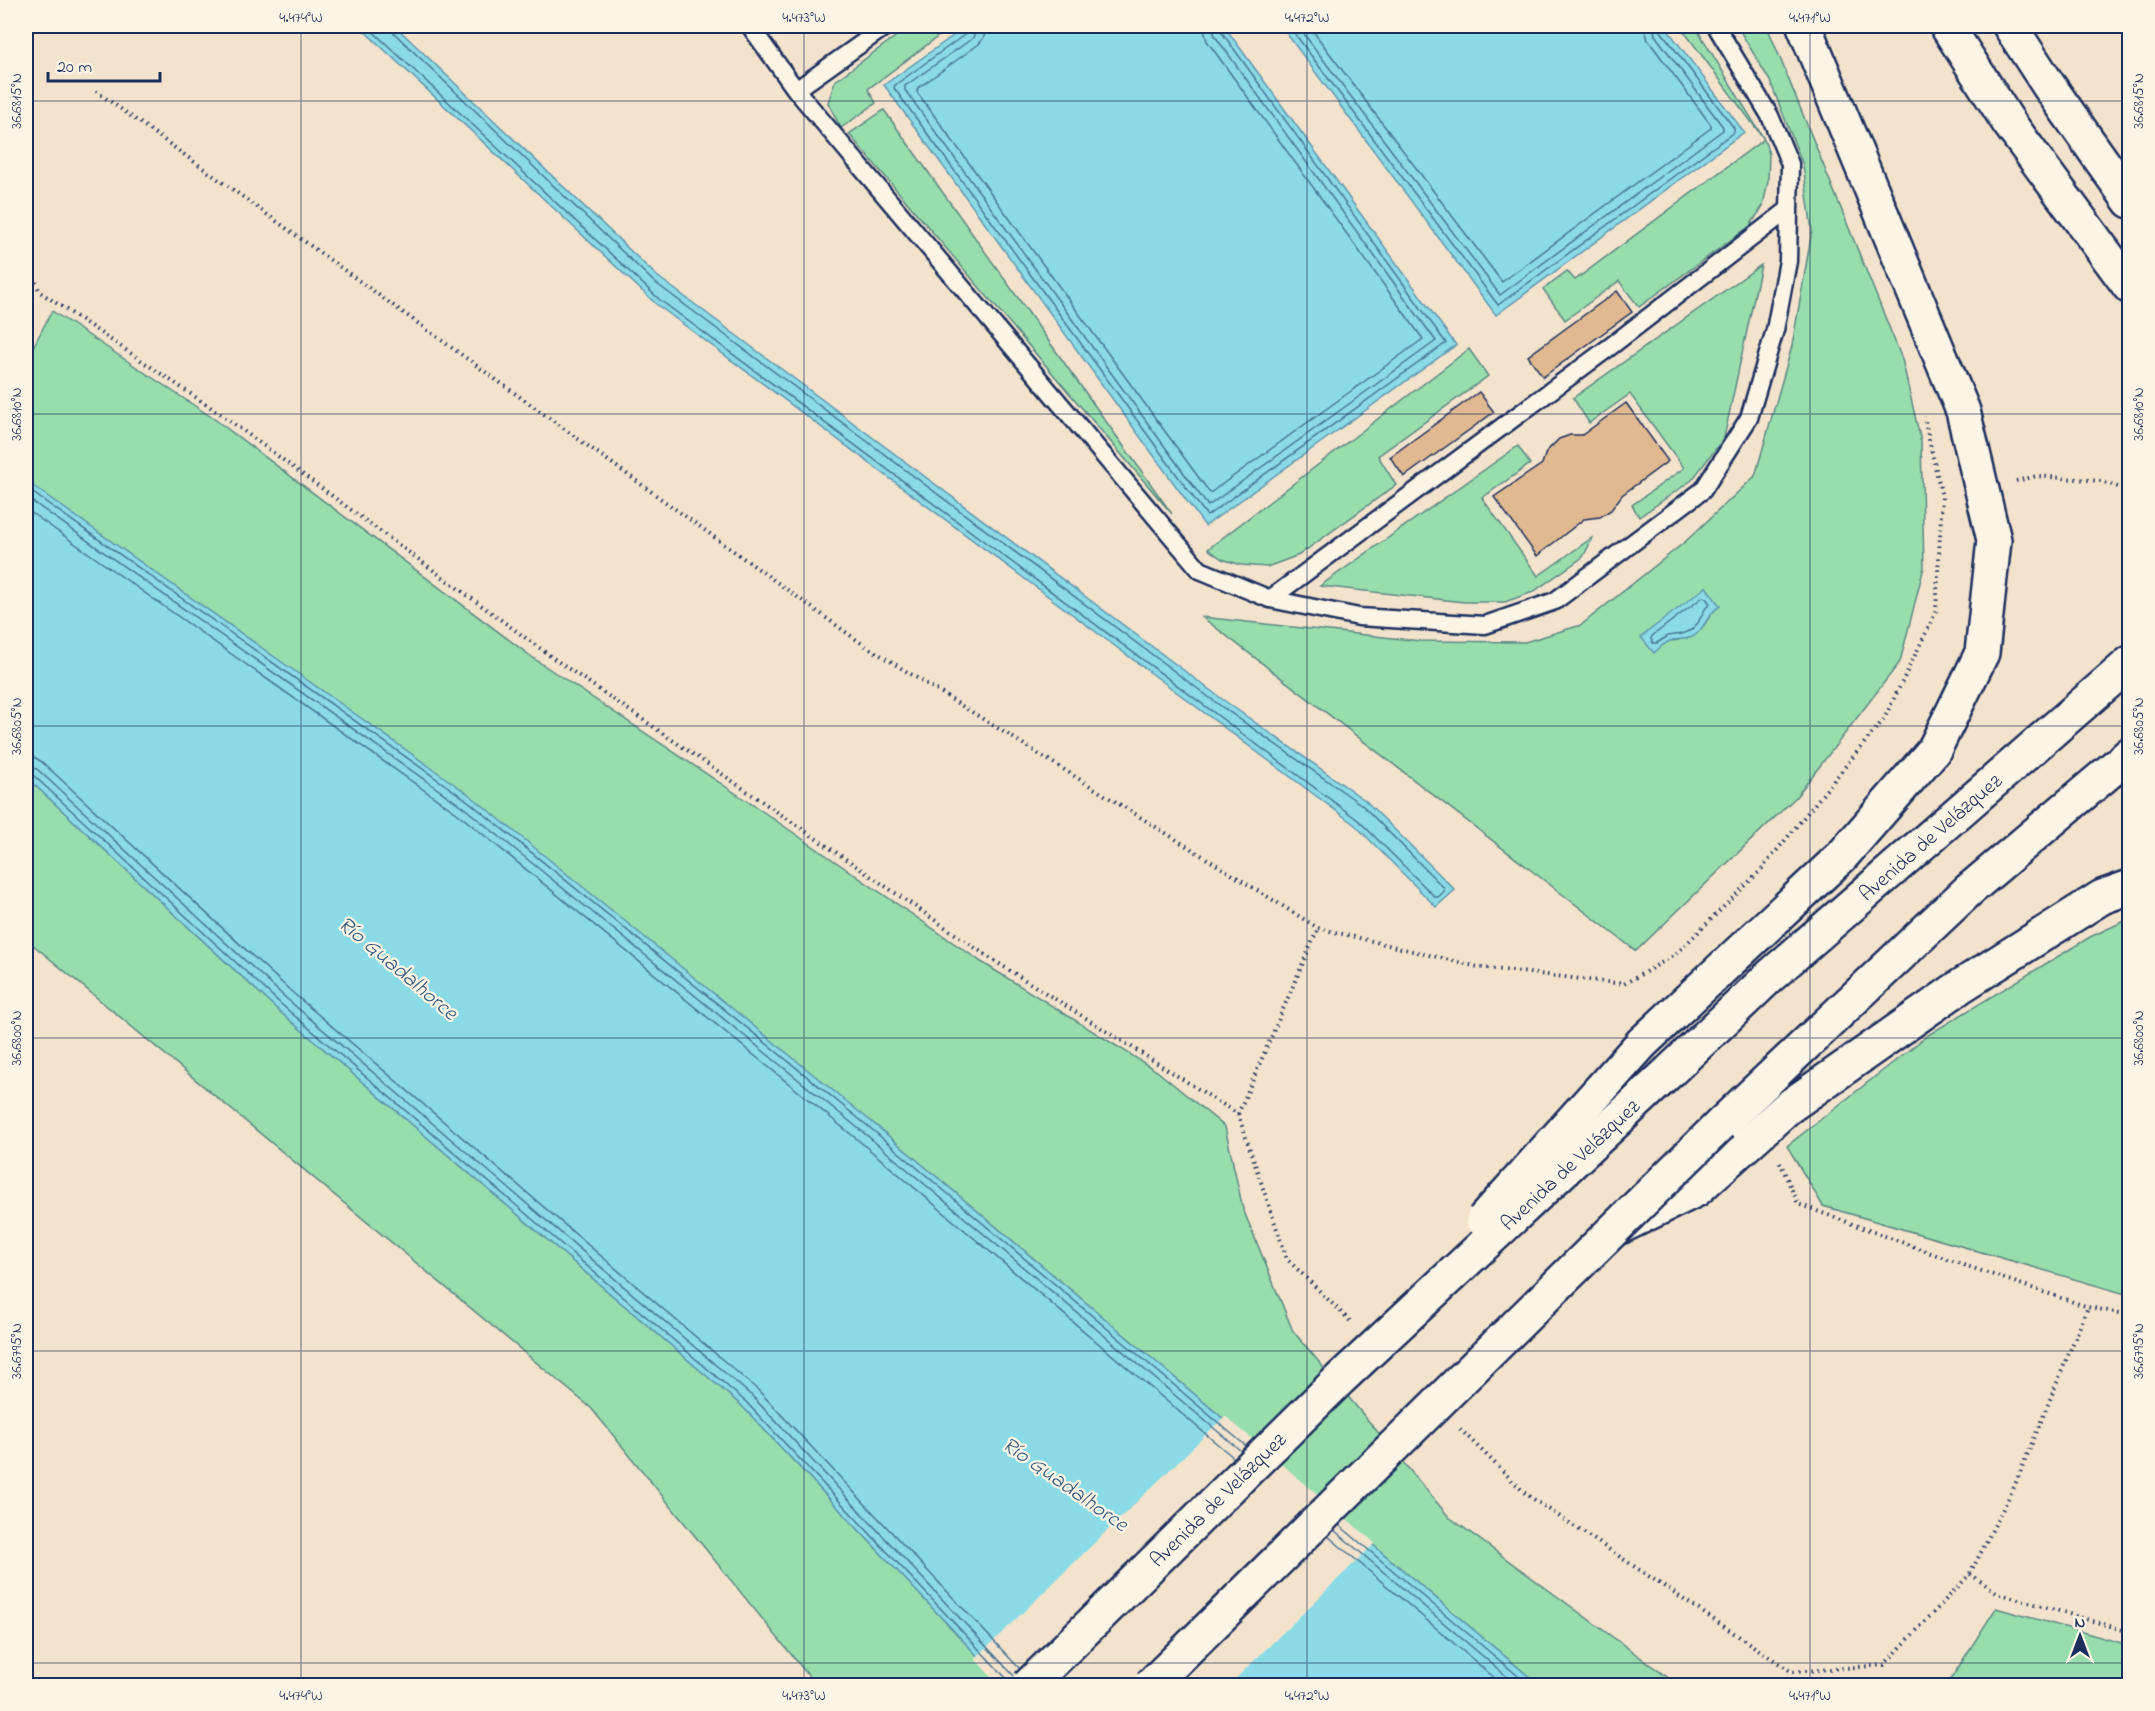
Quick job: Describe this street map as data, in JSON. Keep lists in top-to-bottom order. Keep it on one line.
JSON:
{"streets":{"main road":["Avenida de Velázquez"]},"water":["Río Guadalhorce"],"scale_bar":"20 m","north":"top","coordinates":["4.474°W","4.473°W","4.472°W","4.471°W","36.6815°N","36.6810°N","36.6805°N","36.6800°N","36.6795°N"]}
